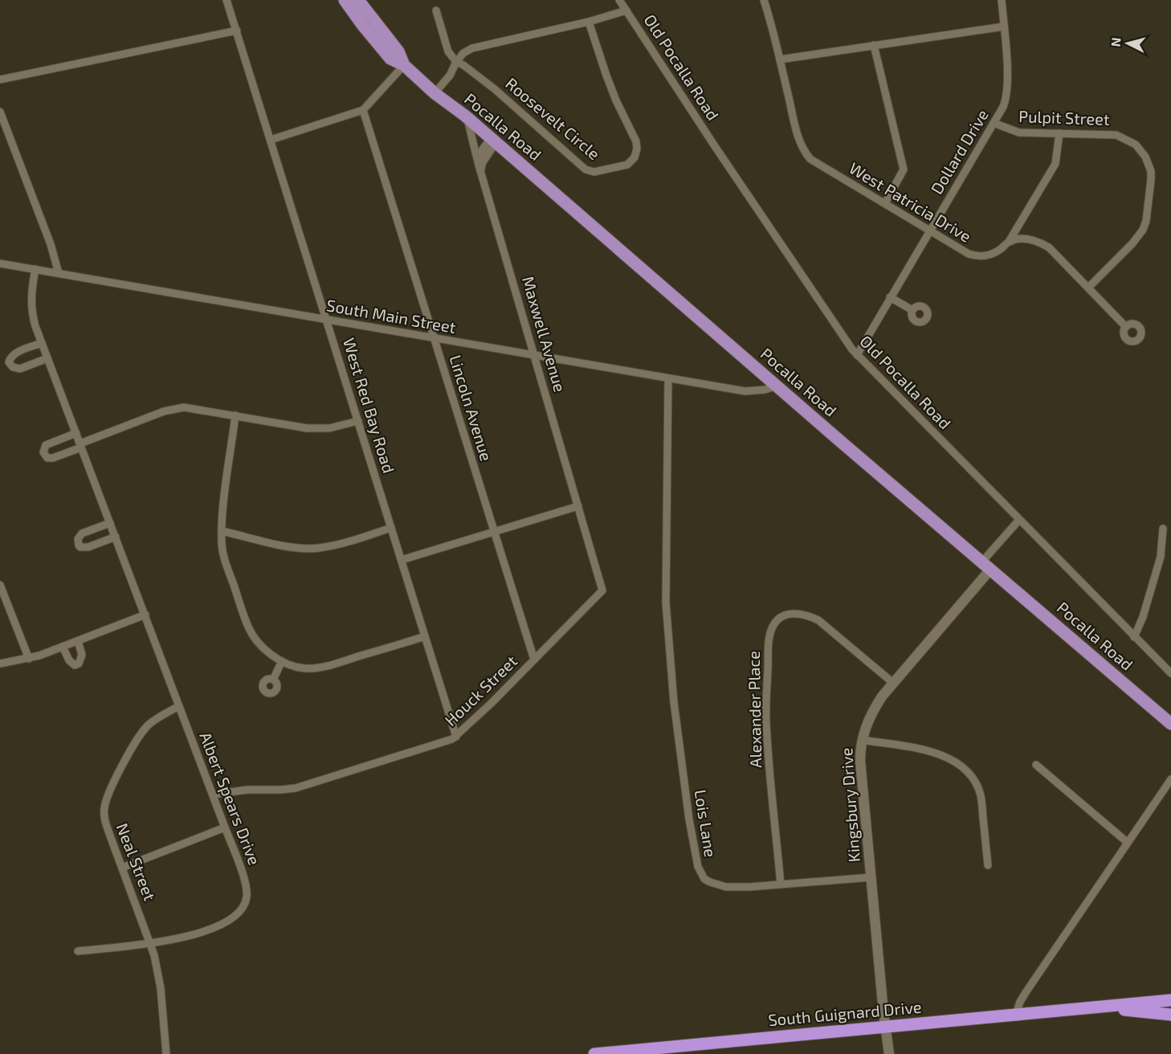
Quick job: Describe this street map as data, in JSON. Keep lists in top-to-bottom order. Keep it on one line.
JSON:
{"streets":{"highway":["South Guignard Drive"],"main road":["Pocalla Road"],"street":["Old Pocalla Road","Pulpit Street","Roosevelt Circle","Dollard Drive","West Patricia Drive","South Main Street","Maxwell Avenue","West Red Bay Road","Lincoln Avenue","Houck Street","Alexander Place","Albert Spears Drive","Kingsbury Drive","Lois Lane","Neal Street"]},"crossings":[["Old Pocalla Road","Dollard Drive"],["Pulpit Street","Dollard Drive"],["Pocalla Road","South Main Street"],["Pocalla Road","Maxwell Avenue"],["Pocalla Road","Kingsbury Drive"],["Dollard Drive","West Patricia Drive"],["South Main Street","Maxwell Avenue"],["South Main Street","West Red Bay Road"],["South Main Street","Lincoln Avenue"],["South Main Street","Albert Spears Drive"],["South Main Street","Lois Lane"],["Maxwell Avenue","Houck Street"],["West Red Bay Road","Houck Street"],["Lincoln Avenue","Houck Street"],["Houck Street","Albert Spears Drive"],["Alexander Place","Kingsbury Drive"],["Alexander Place","Lois Lane"],["Albert Spears Drive","Neal Street"],["Kingsbury Drive","Lois Lane"],["Kingsbury Drive","South Guignard Drive"]],"north":"left"}
